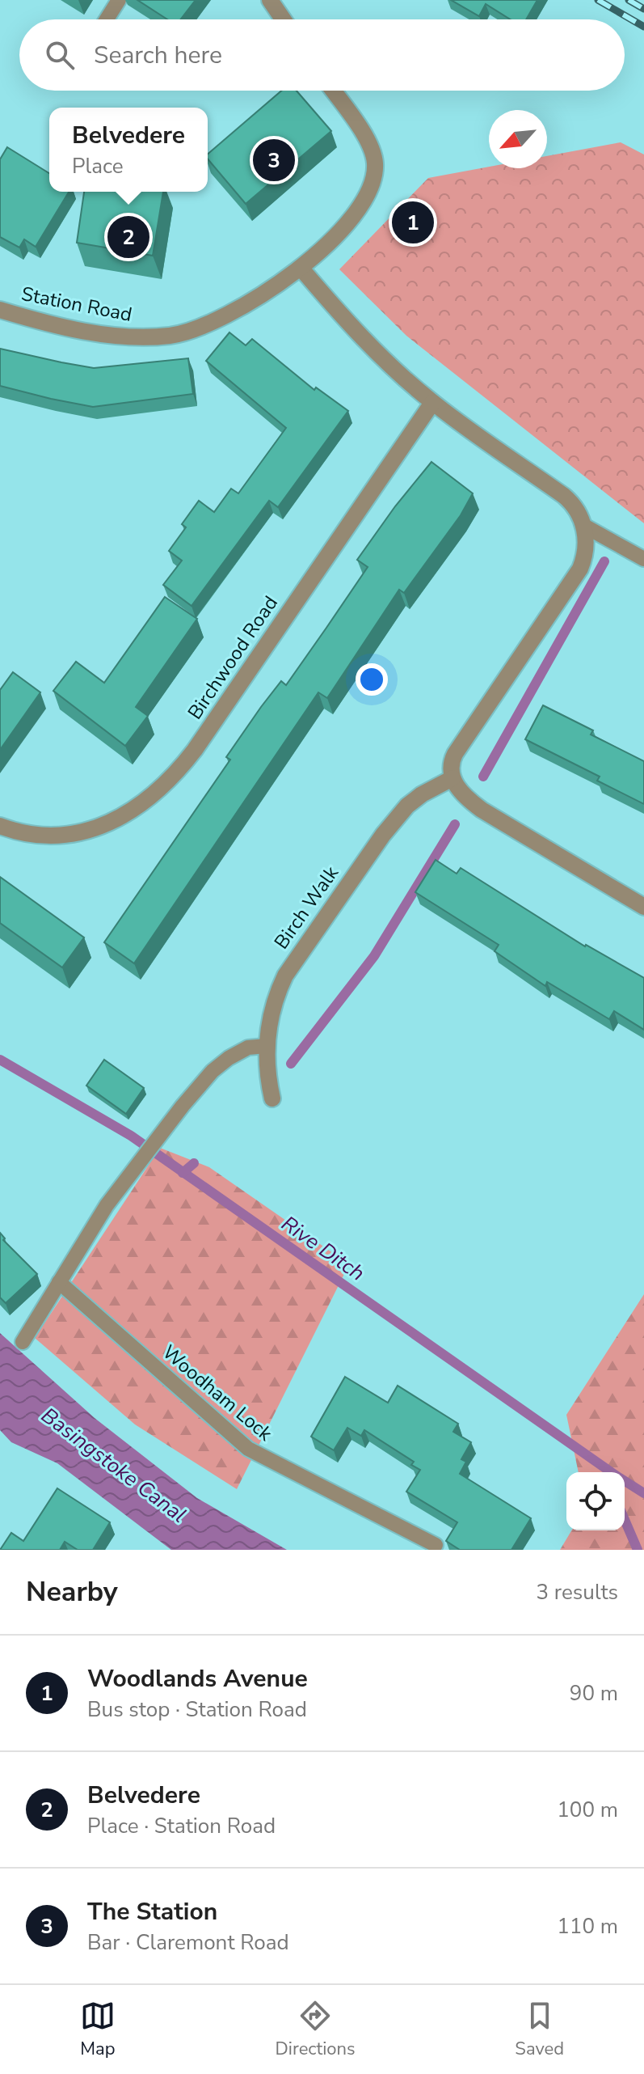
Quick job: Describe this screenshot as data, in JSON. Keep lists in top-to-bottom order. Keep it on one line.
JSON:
{"streets":{"street":["Station Road","Birchwood Road","Birch Walk"],"lane":["Woodham Lock"]},"water":["Rive Ditch","Basingstoke Canal"],"north":"bottom left","page":{"search":"Search here","popup":["Belvedere","Place"],"pins":["3","1","2"],"heading":["Nearby","3 results"],"list":[{"mark":"1","name":"Woodlands Avenue","note":"Bus stop · Station Road","value":"90 m"},{"mark":"2","name":"Belvedere","note":"Place · Station Road","value":"100 m"},{"mark":"3","name":"The Station","note":"Bar · Claremont Road","value":"110 m"}],"nav":["Map","Directions","Saved"]}}
